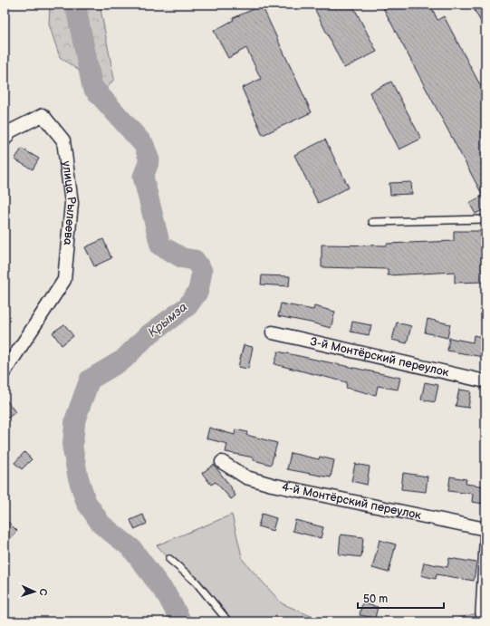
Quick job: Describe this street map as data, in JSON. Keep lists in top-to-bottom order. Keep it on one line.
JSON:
{"streets":{"street":["улица Рылеева","3-й Монтёрский переулок","4-й Монтёрский переулок"]},"water":["Крымза"],"scale_bar":"50 m","north":"right"}
